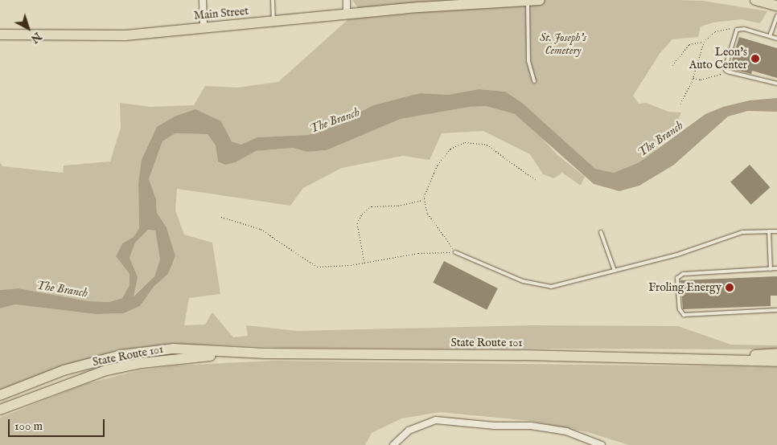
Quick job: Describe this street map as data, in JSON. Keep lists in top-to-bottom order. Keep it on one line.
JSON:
{"streets":{"highway":["Main Street","State Route 101"]},"water":["The Branch"],"parks":["St. Joseph's Cemetery"],"places":["Leon's Auto Center","Froling Energy"],"scale_bar":"100 m","north":"bottom right"}
